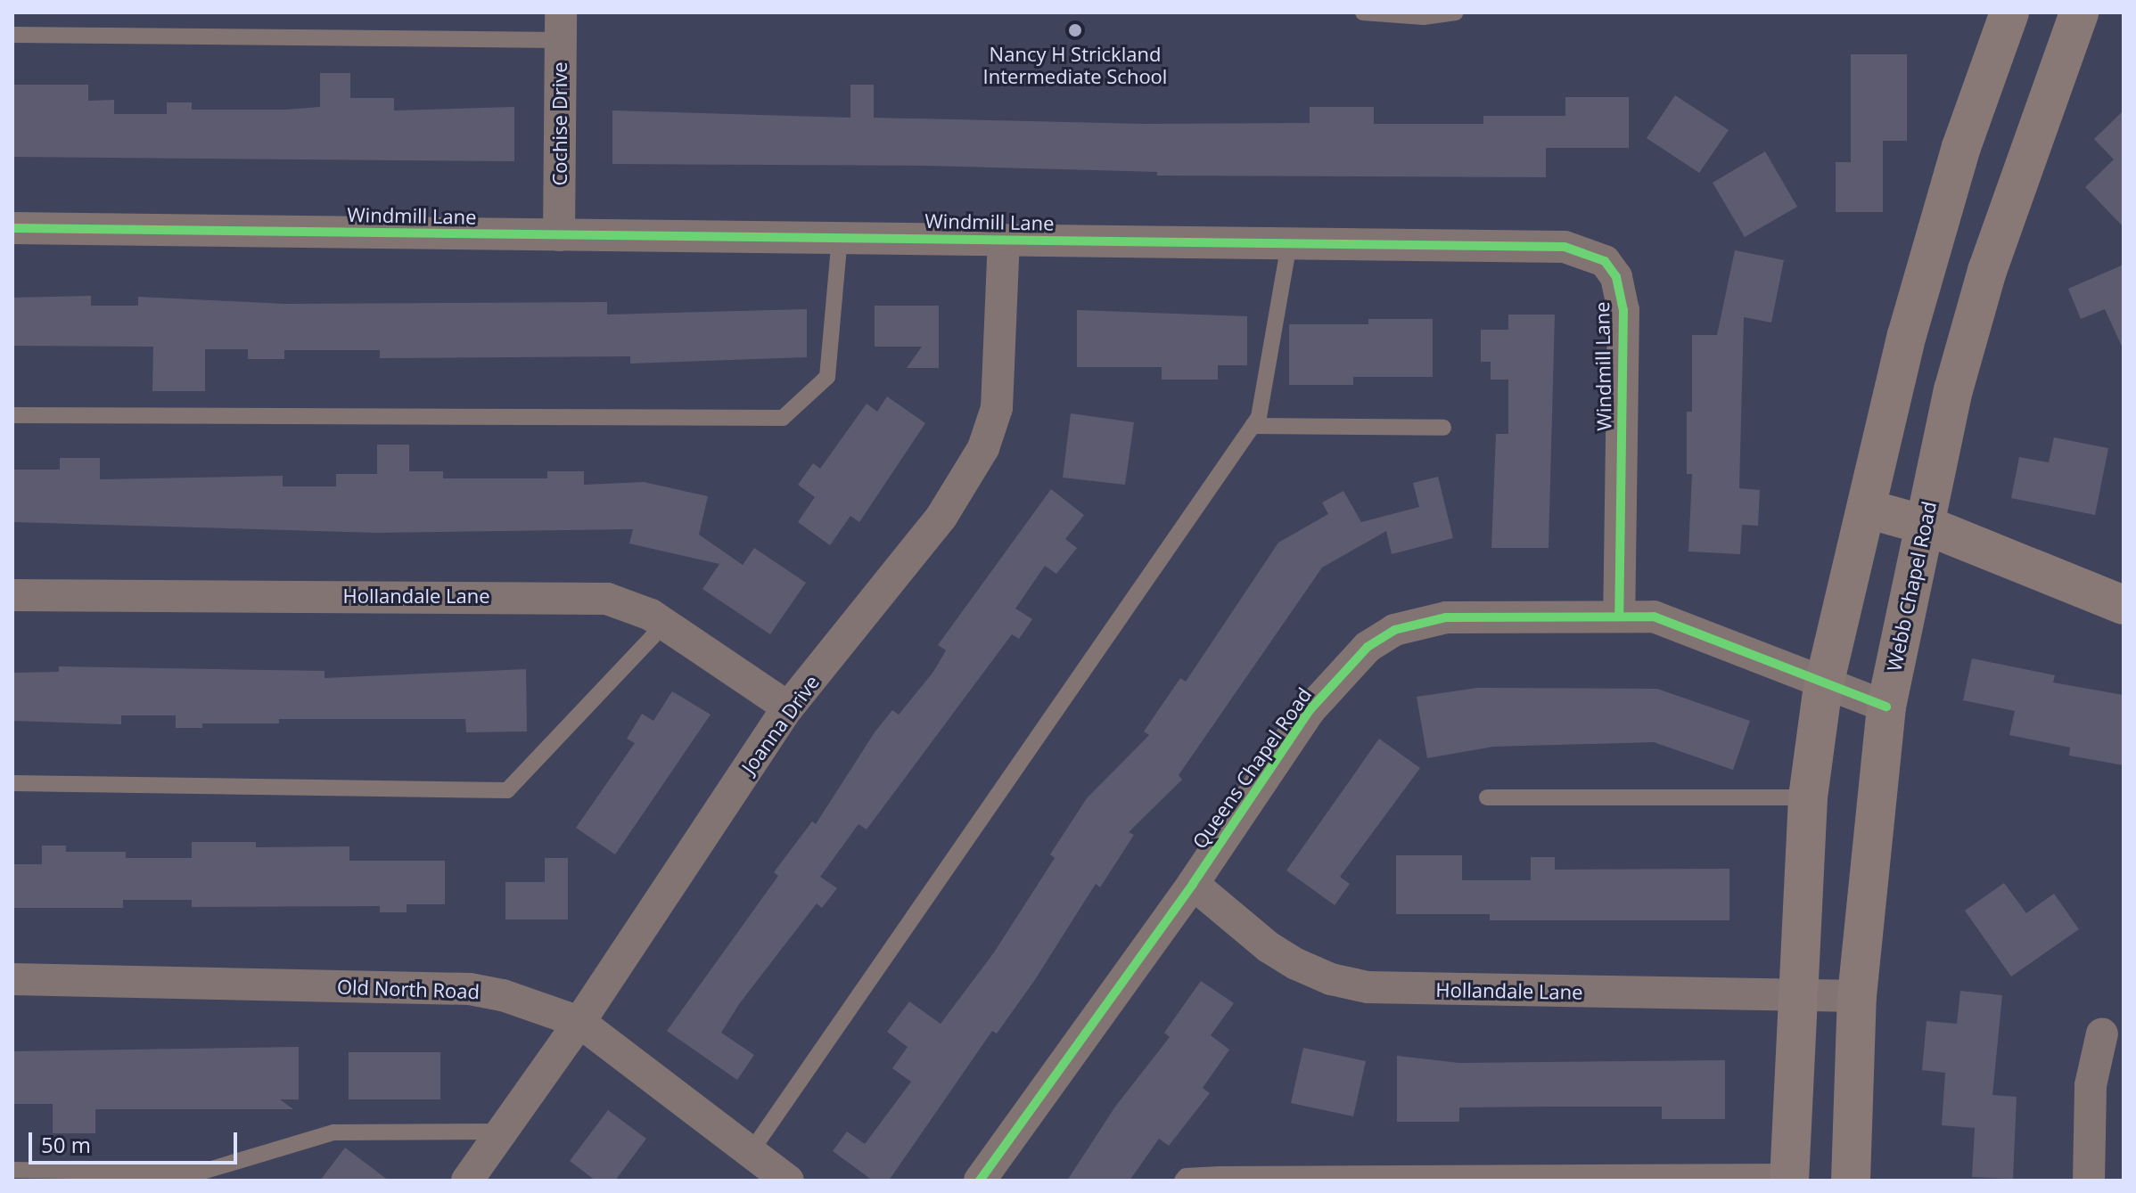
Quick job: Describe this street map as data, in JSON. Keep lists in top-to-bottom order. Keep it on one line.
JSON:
{"streets":{"main road":["Webb Chapel Road"],"street":["Cochise Drive","Windmill Lane","Hollandale Lane","Joanna Drive","Queens Chapel Road","Old North Road"]},"crossings":[["Cochise Drive","Windmill Lane"],["Windmill Lane","Joanna Drive"],["Windmill Lane","Queens Chapel Road"],["Webb Chapel Road","Hollandale Lane"],["Webb Chapel Road","Queens Chapel Road"],["Hollandale Lane","Joanna Drive"],["Hollandale Lane","Queens Chapel Road"],["Joanna Drive","Old North Road"]],"places":["Nancy H Strickland Intermediate School"],"scale_bar":"50 m"}
